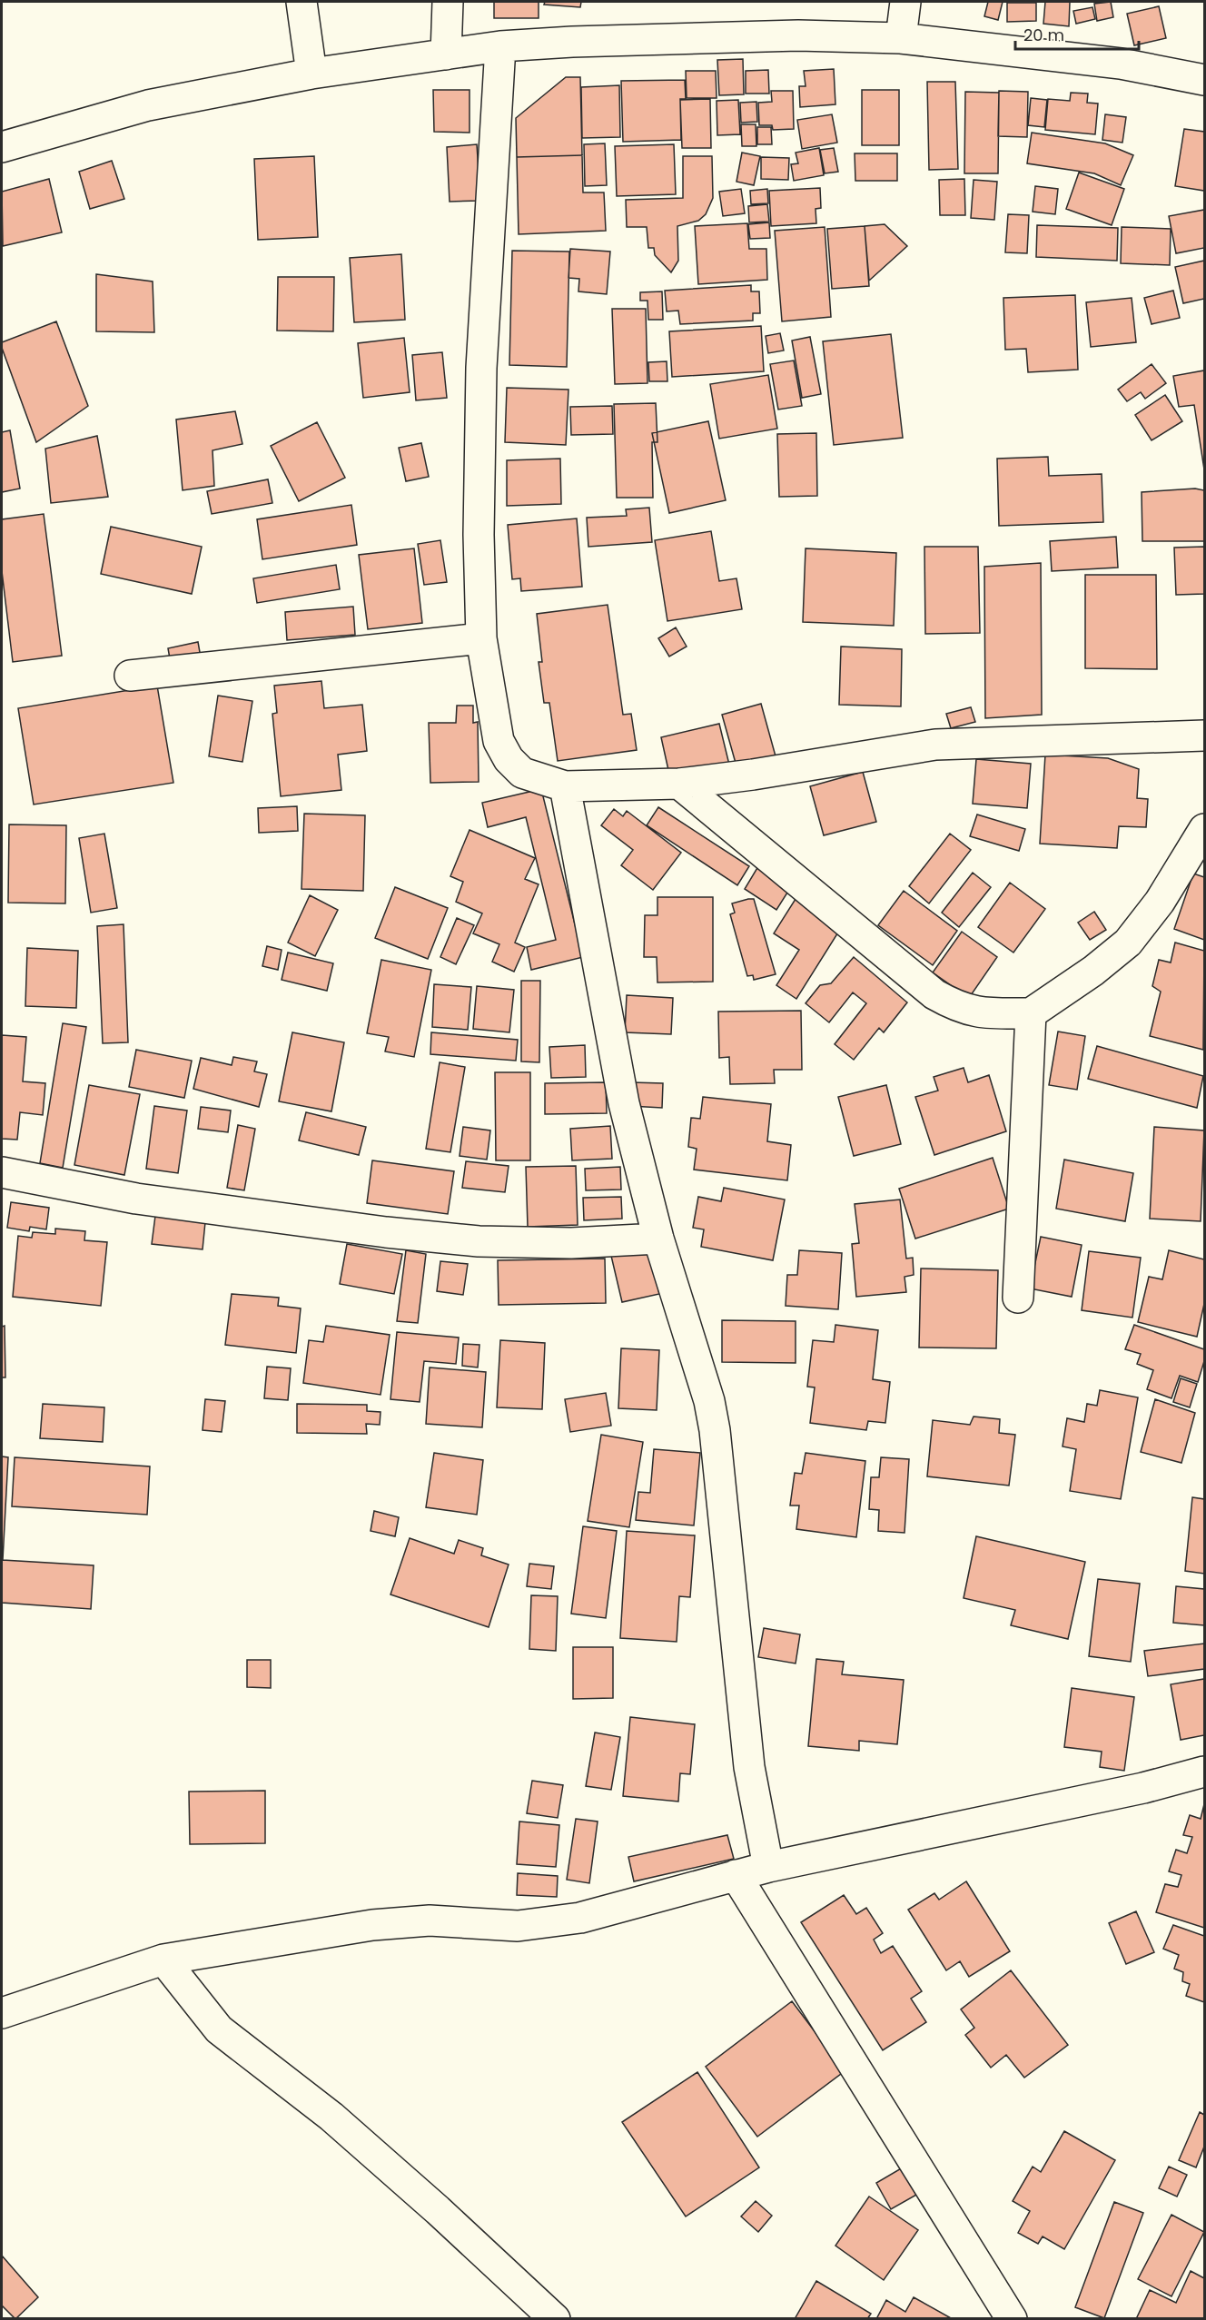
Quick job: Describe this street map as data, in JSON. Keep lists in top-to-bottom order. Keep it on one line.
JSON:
{"scale_bar":"20 m"}
